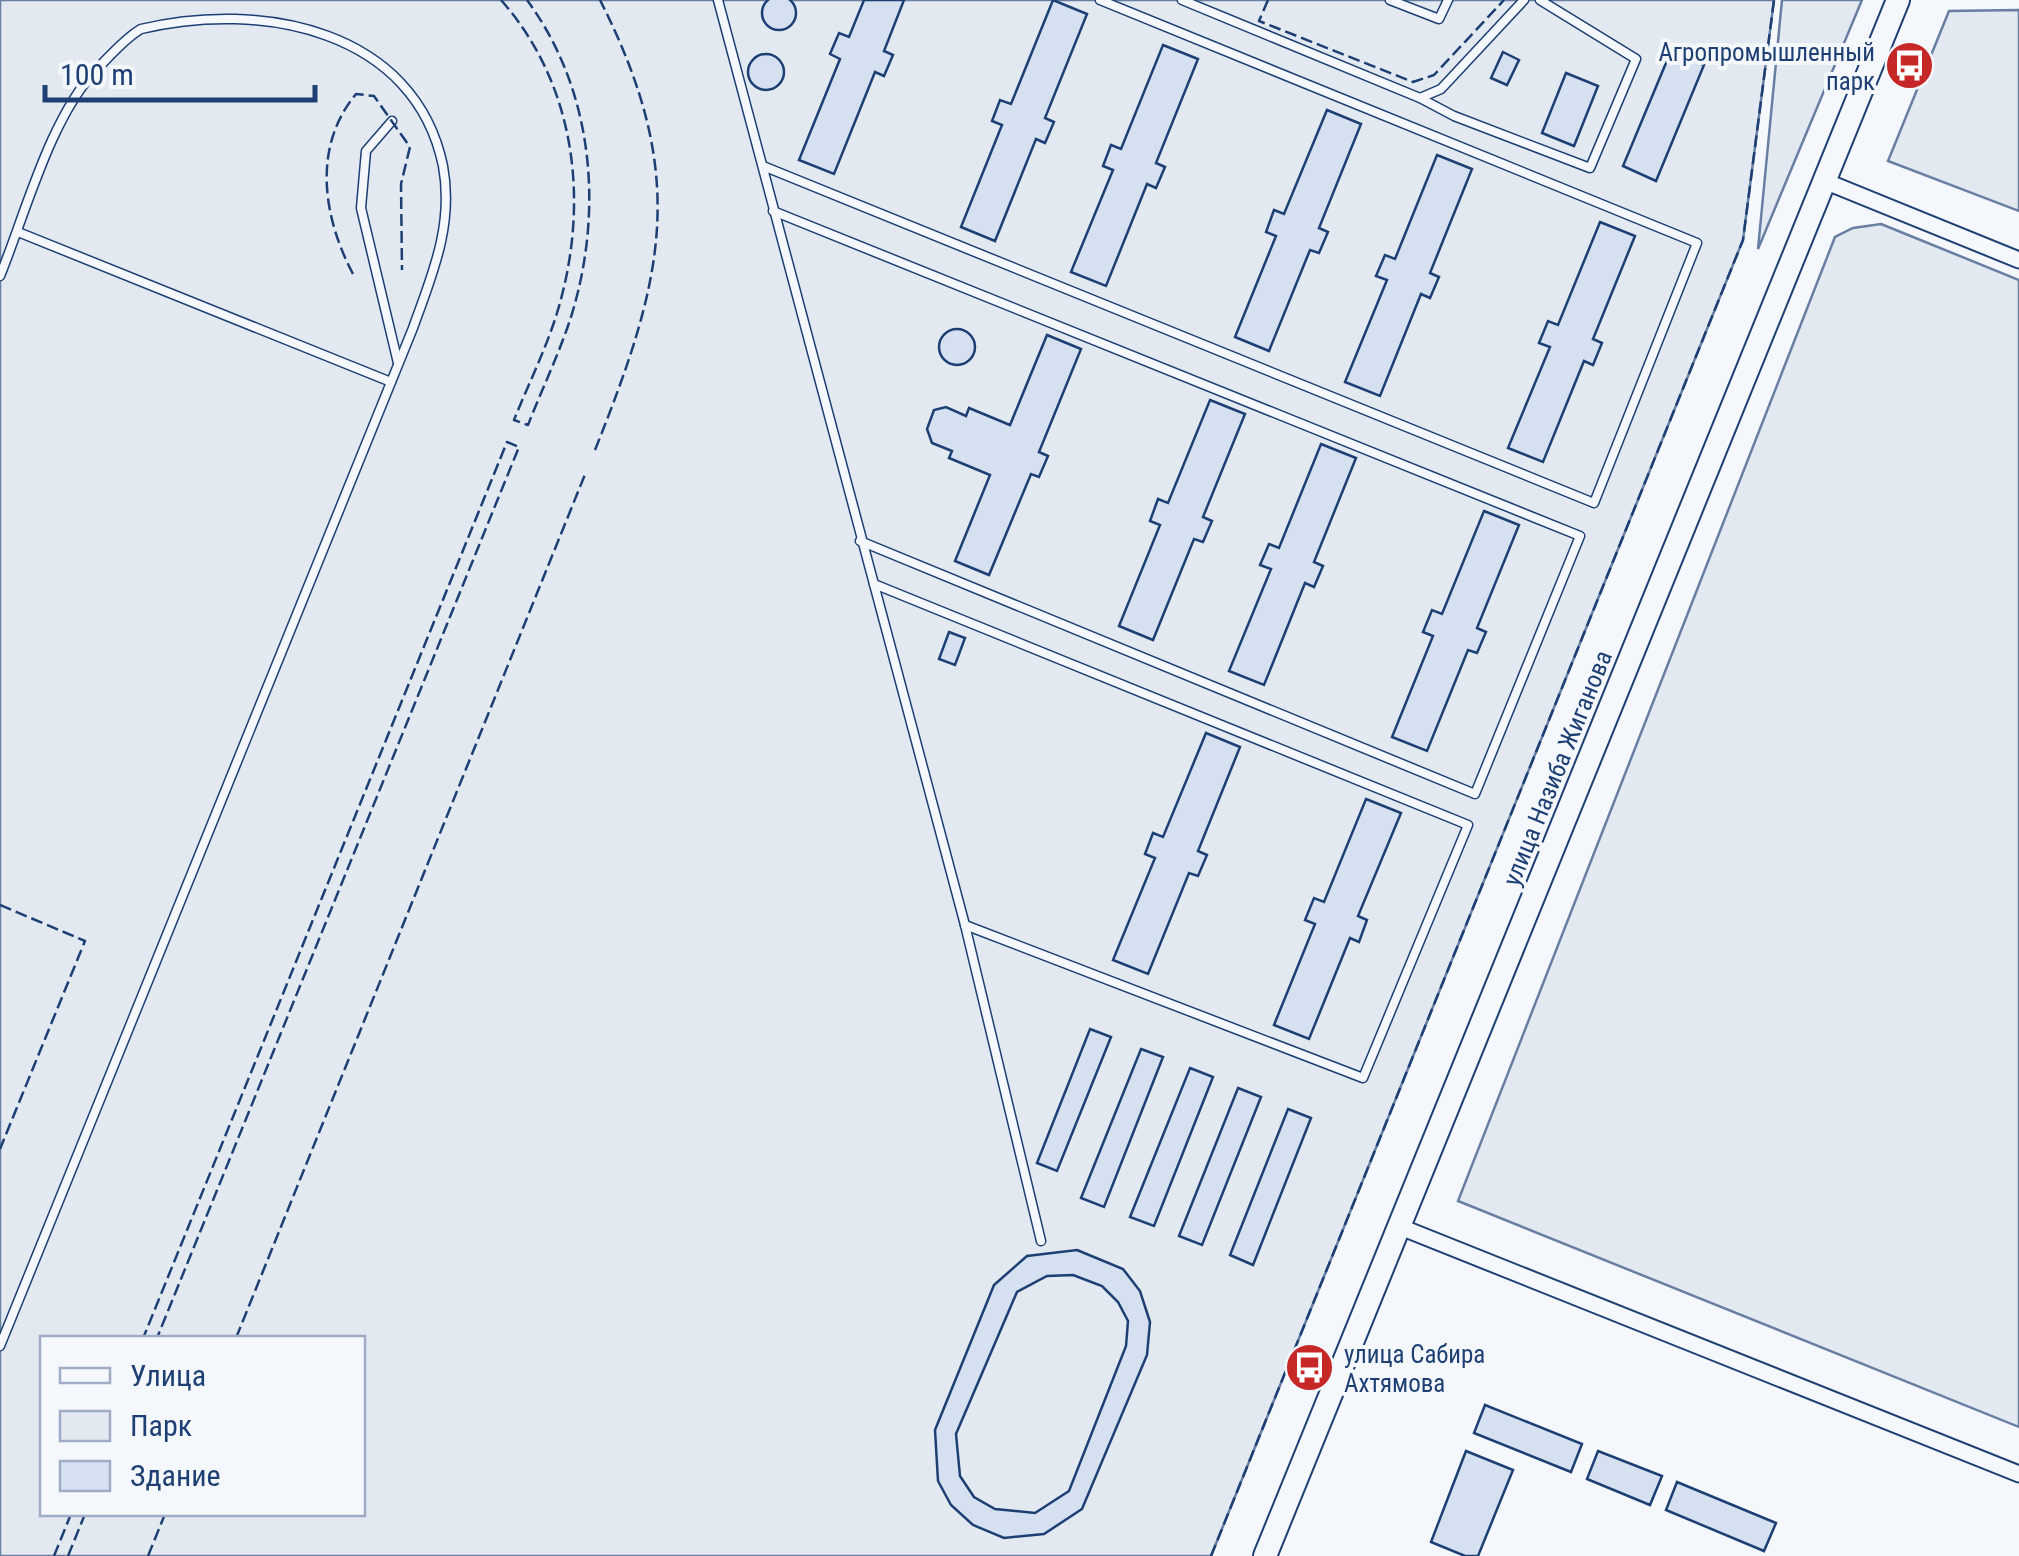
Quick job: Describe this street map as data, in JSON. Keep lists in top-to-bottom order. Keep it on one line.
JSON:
{"streets":{"street":["улица Назиба Жиганова"]},"places":{"bus stop":["Агропромышленный парк","улица Сабира Ахтямова"]},"legend":["Улица","Парк","Здание"],"scale_bar":"100 m"}
